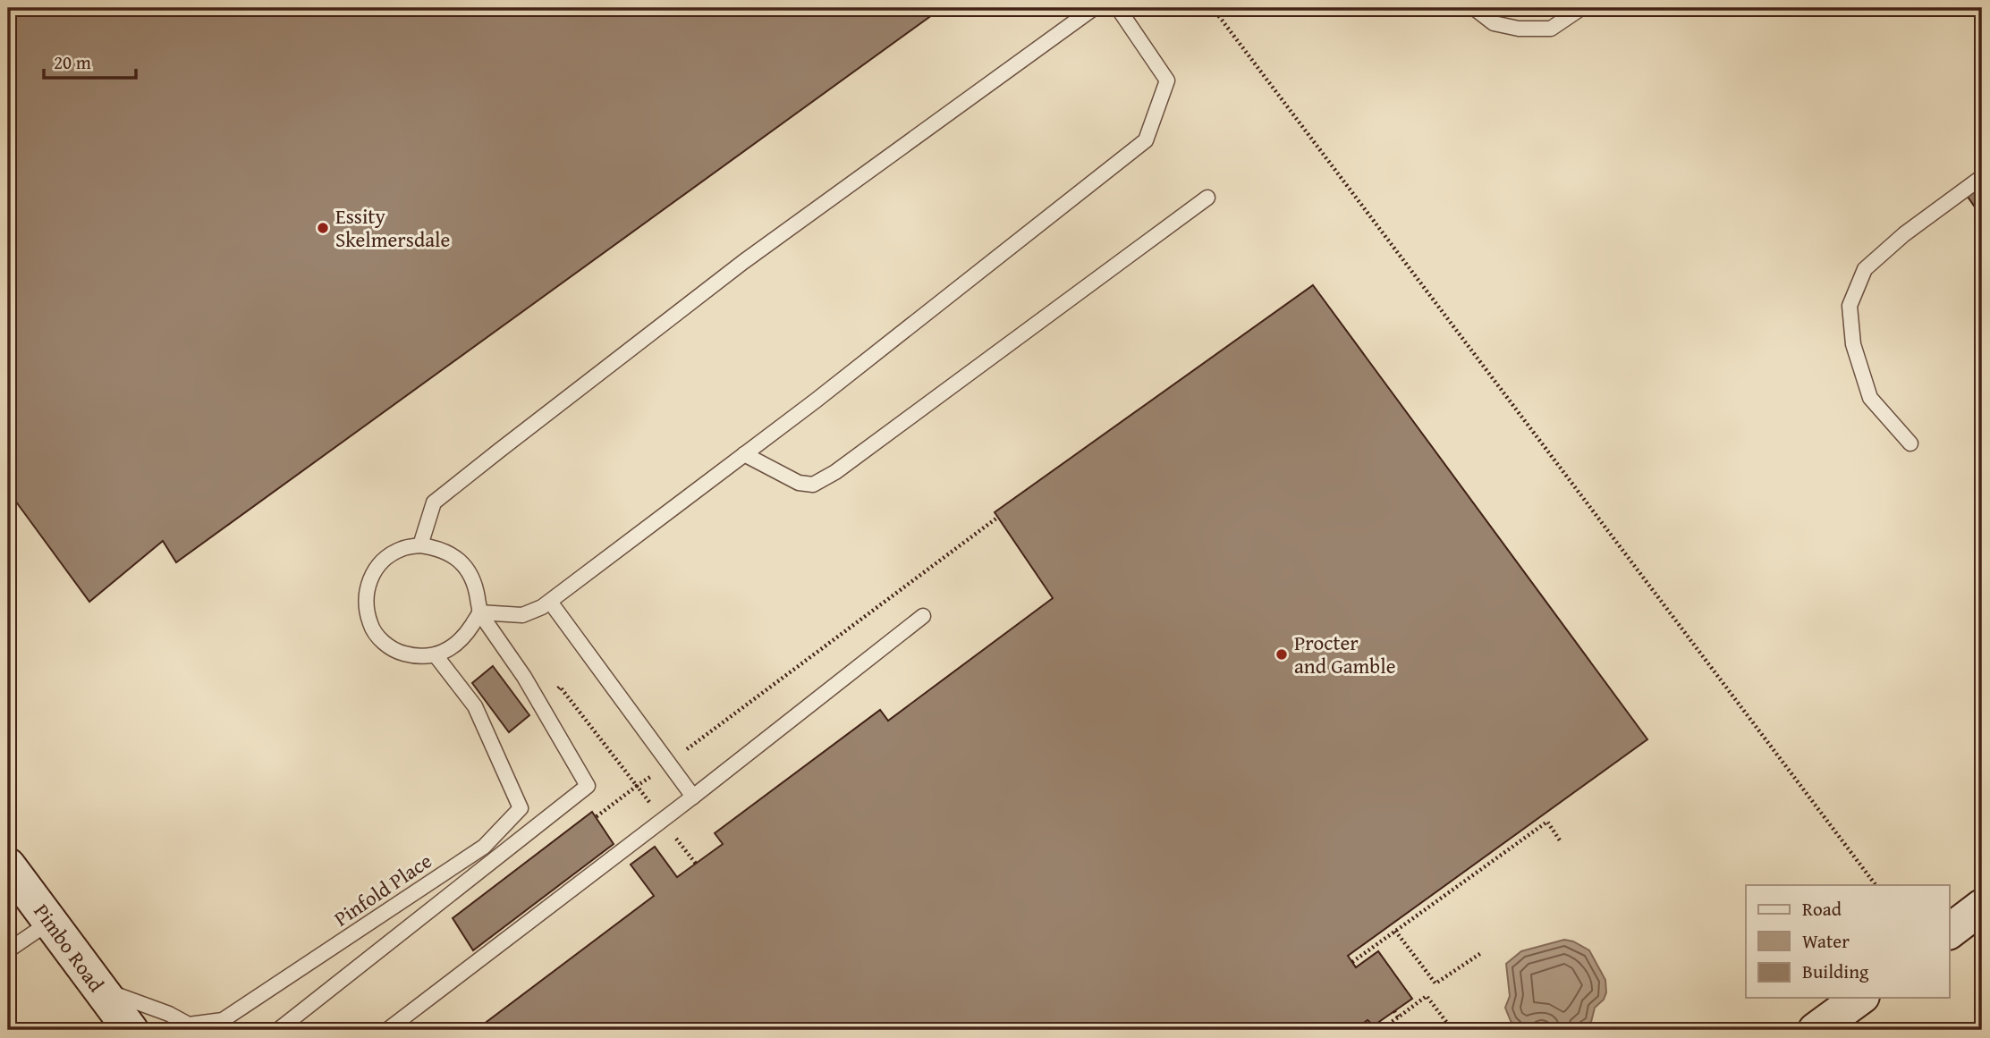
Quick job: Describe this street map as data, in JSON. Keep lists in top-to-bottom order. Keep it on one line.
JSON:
{"streets":{"street":["Pimbo Road"],"lane":["Pinfold Place"]},"crossings":[["Pinfold Place","Pimbo Road"]],"places":["Essity Skelmersdale","Procter and Gamble"],"legend":["Road","Water","Building"],"scale_bar":"20 m"}
